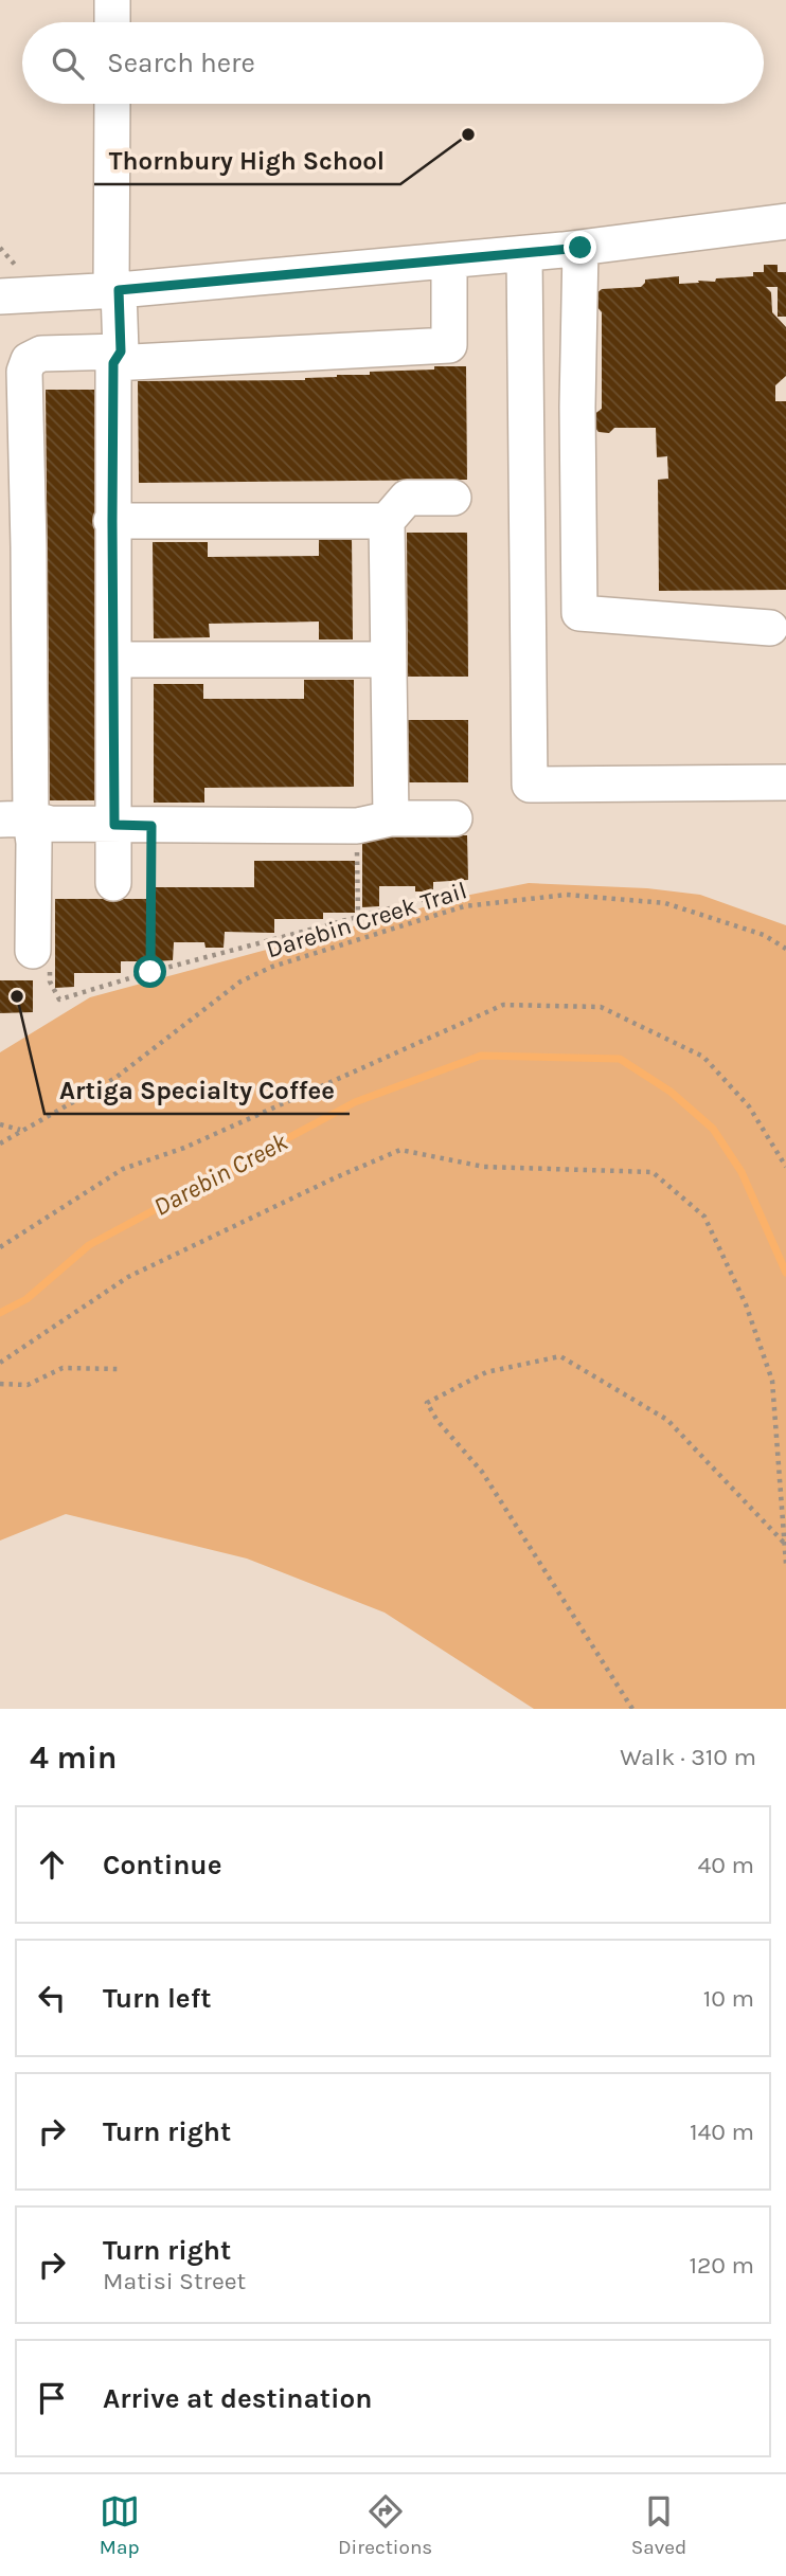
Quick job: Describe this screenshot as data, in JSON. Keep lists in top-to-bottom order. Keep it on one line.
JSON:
{"streets":{"path":["Darebin Creek Trail"]},"water":["Darebin Creek"],"places":["Thornbury High School","Artiga Specialty Coffee"],"page":{"search":"Search here","heading":["4 min","Walk · 310 m"],"list":[["Continue","40 m"],["Turn left","10 m"],["Turn right","140 m"],["Turn right","Matisi Street","120 m"],"Arrive at destination"],"nav":["Map","Directions","Saved"]}}
